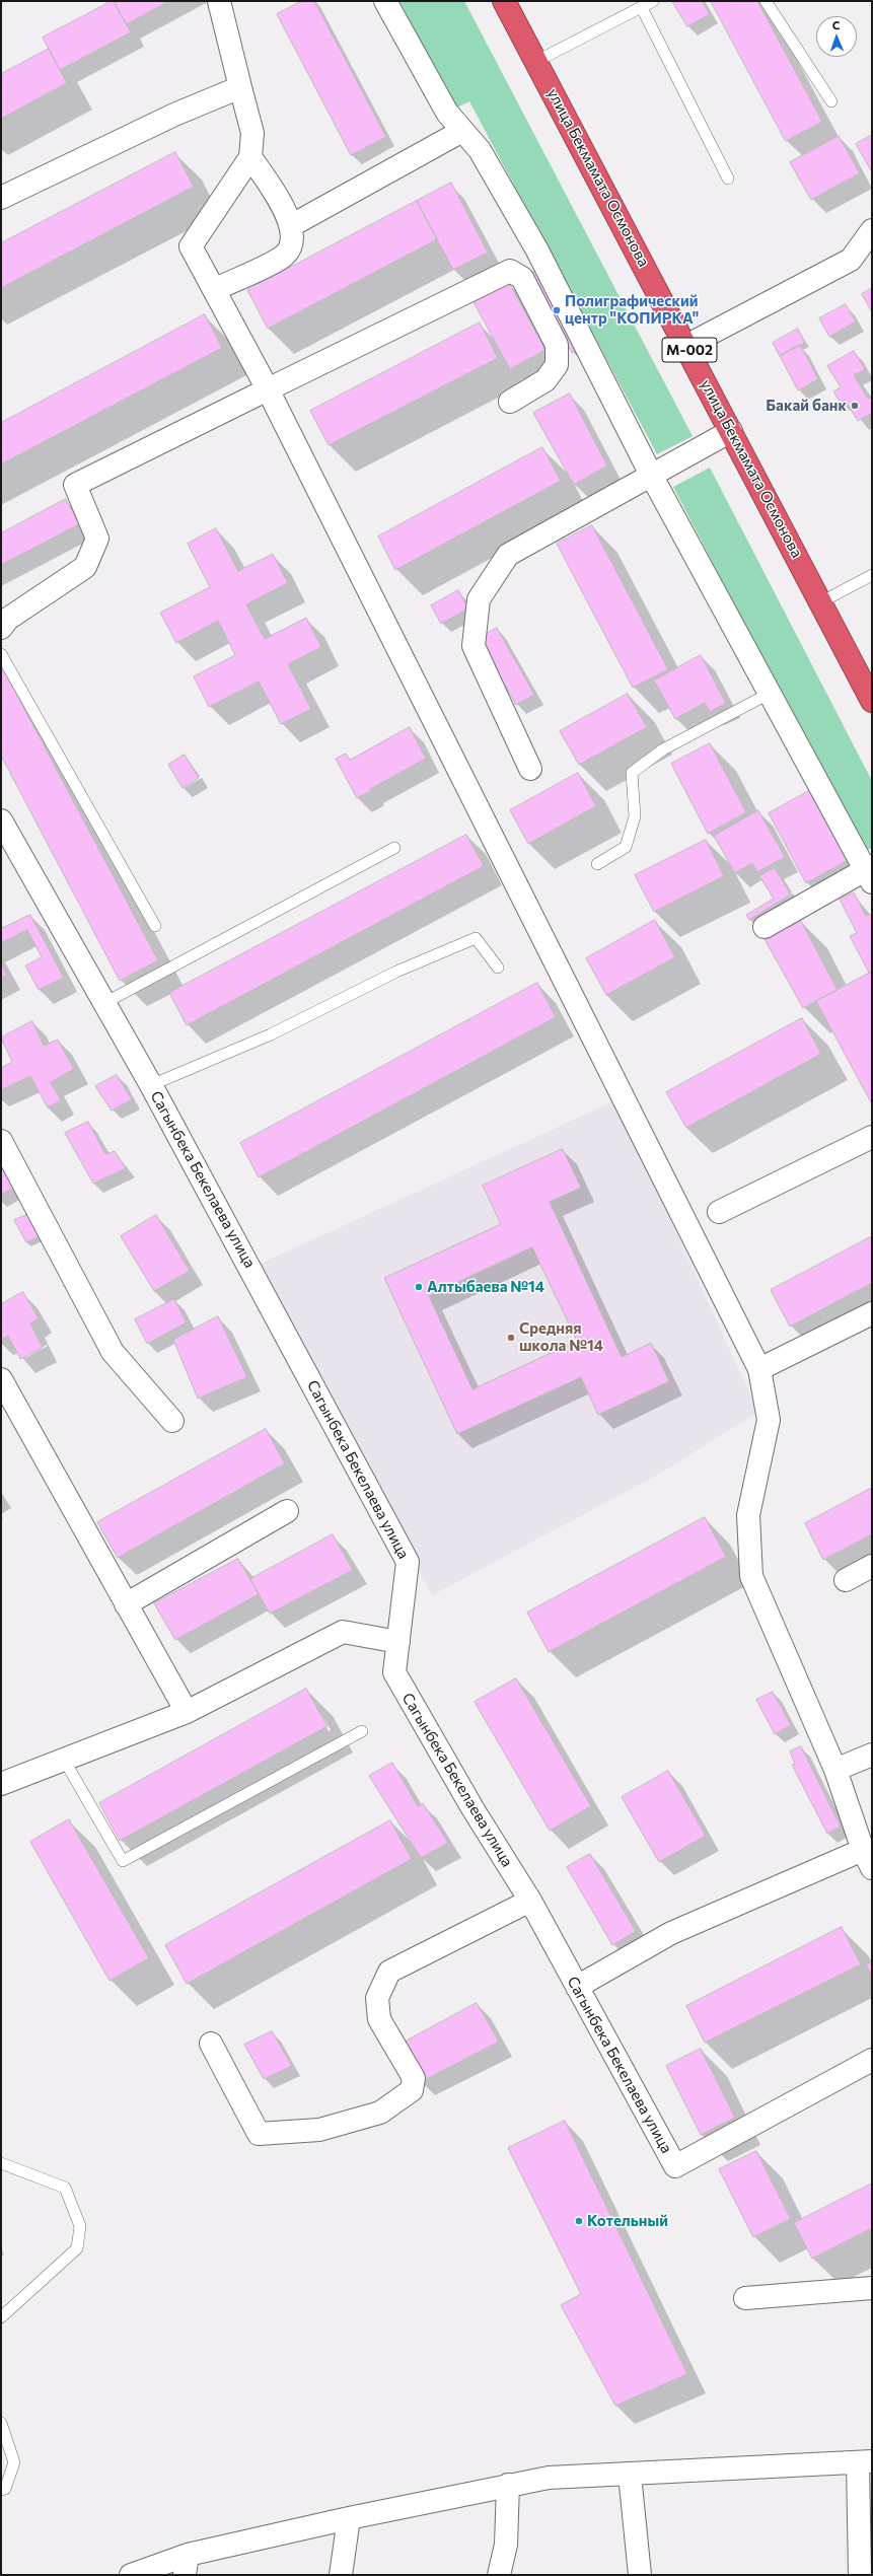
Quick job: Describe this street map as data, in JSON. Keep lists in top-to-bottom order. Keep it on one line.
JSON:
{"streets":{"highway":["улица Бекмамата Осмонова","M-002"],"street":["Сагынбека Бекелаева улица"]},"places":["Полиграфический центр \"КОПИРКА\"","Бакай банк","Алтыбаева №14","Средняя школа №14","Котельный"],"north":"top"}
